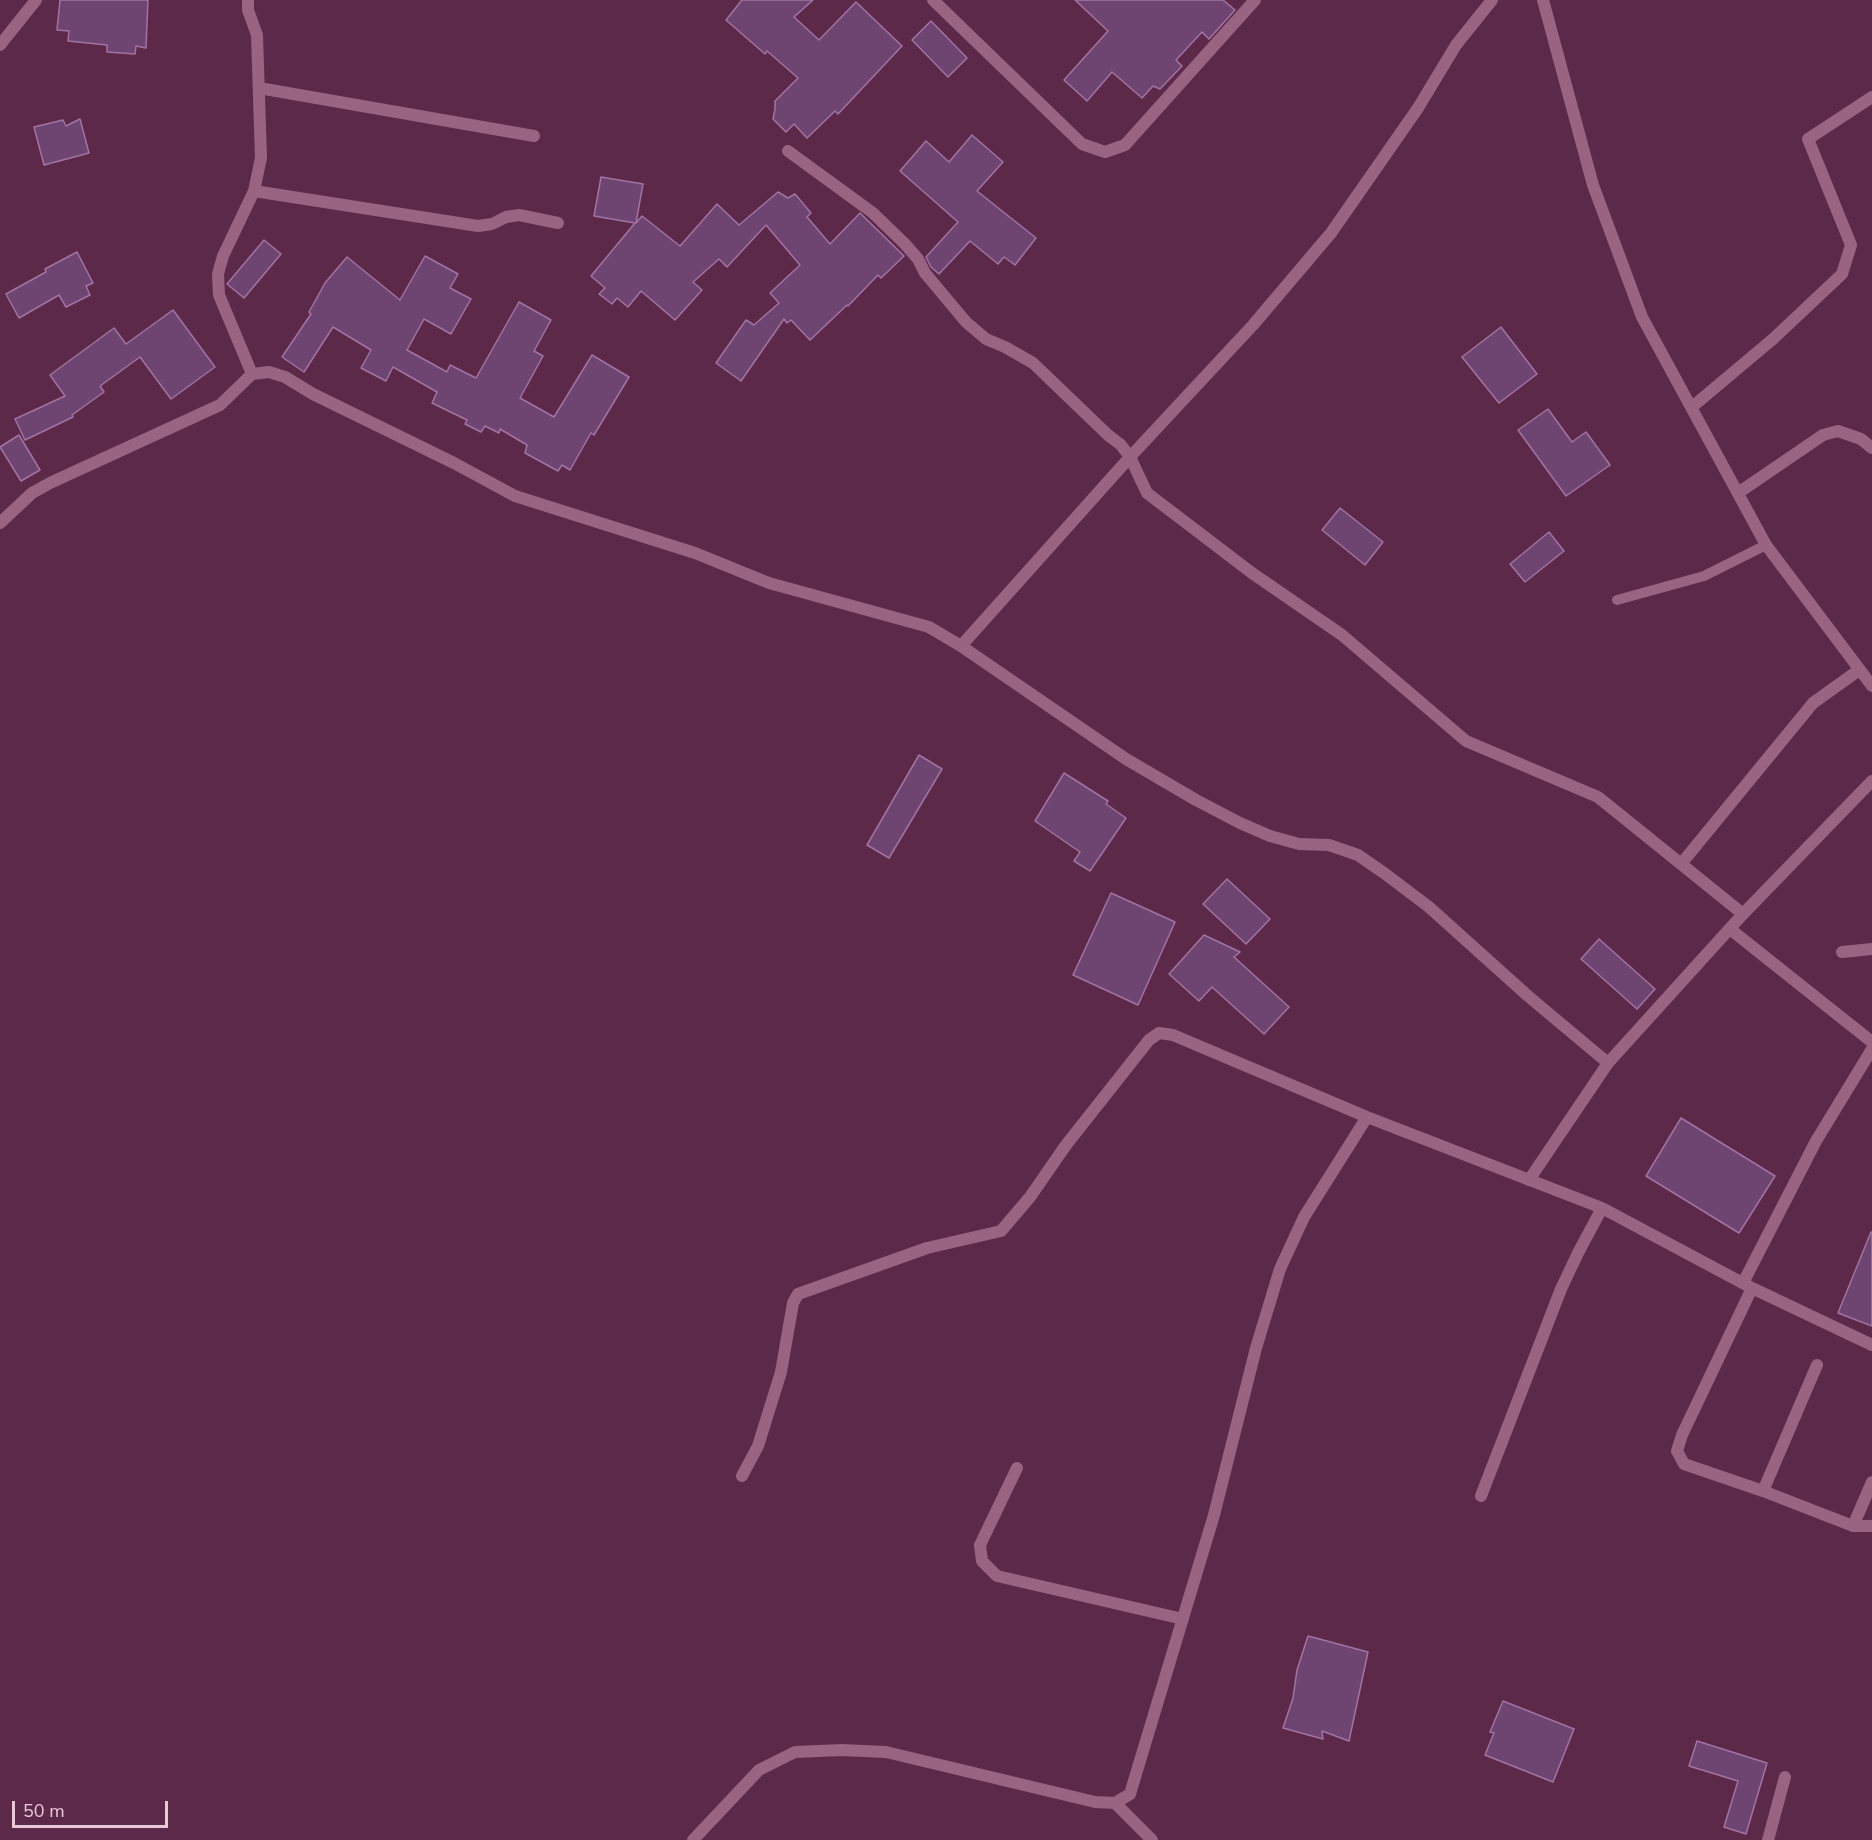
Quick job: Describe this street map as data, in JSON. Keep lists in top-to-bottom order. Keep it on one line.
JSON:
{"scale_bar":"50 m"}
